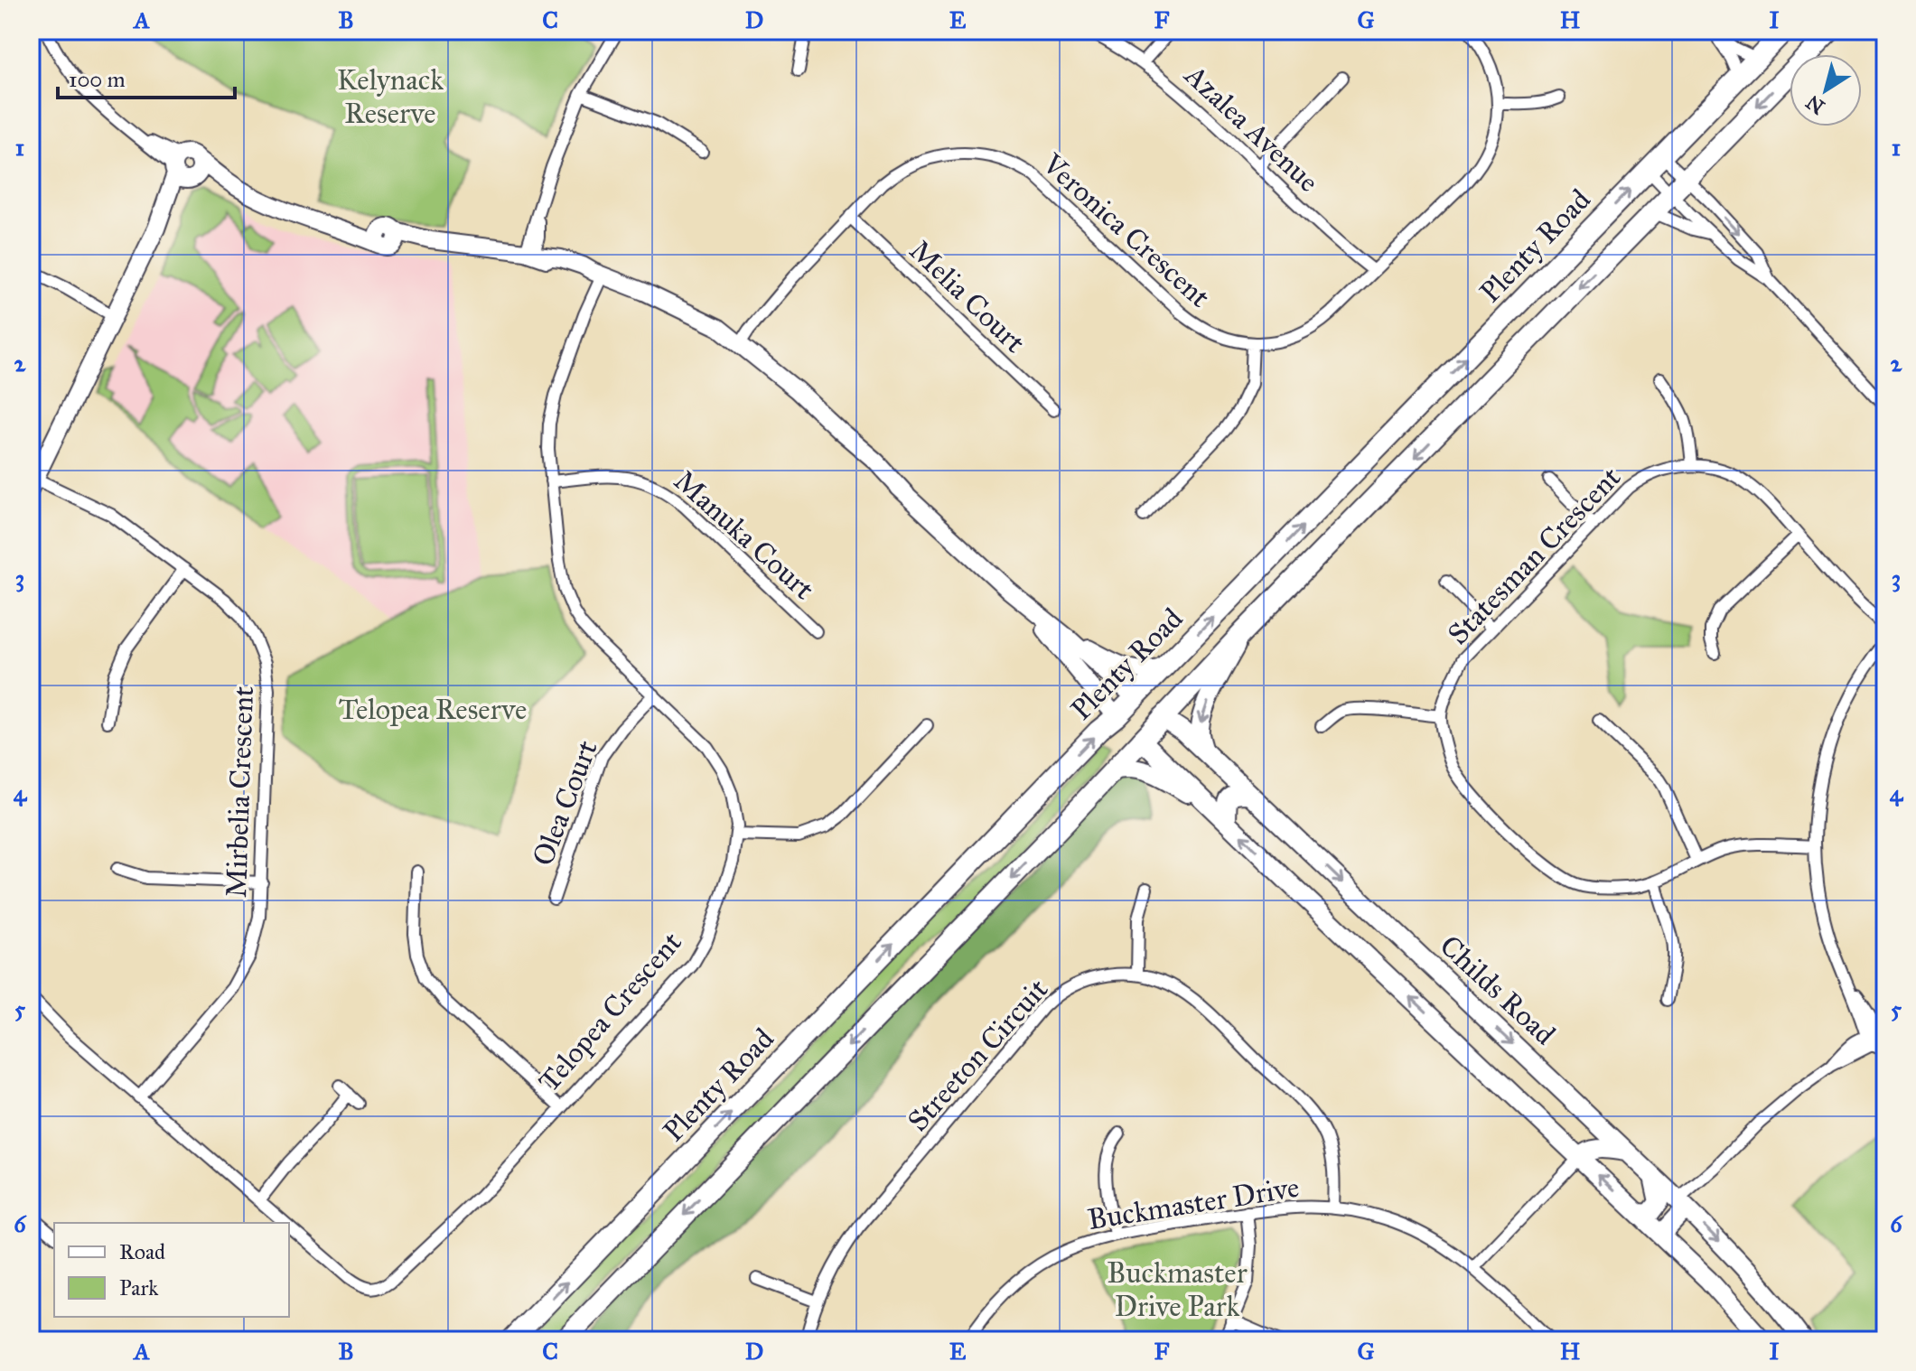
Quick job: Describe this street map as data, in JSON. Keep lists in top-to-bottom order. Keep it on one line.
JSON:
{"streets":{"highway":["Plenty Road","Childs Road"],"street":["Azalea Avenue","Veronica Crescent","Melia Court","Manuka Court","Statesman Crescent","Mirbelia Crescent","Olea Court","Telopea Crescent","Streeton Circuit","Buckmaster Drive"]},"crossings":[["Azalea Avenue","Veronica Crescent"],["Veronica Crescent","Melia Court"],["Plenty Road","Childs Road"],["Manuka Court","Telopea Crescent"],["Mirbelia Crescent","Telopea Crescent"],["Olea Court","Telopea Crescent"],["Streeton Circuit","Buckmaster Drive"]],"one_way":["Childs Road"],"parks":["Kelynack Reserve","Telopea Reserve","Buckmaster Drive Park"],"legend":["Road","Park"],"scale_bar":"100 m","north":"bottom left","grid":{"columns":["A","B","C","D","E","F","G","H","I"],"rows":["1","2","3","4","5","6"]}}
